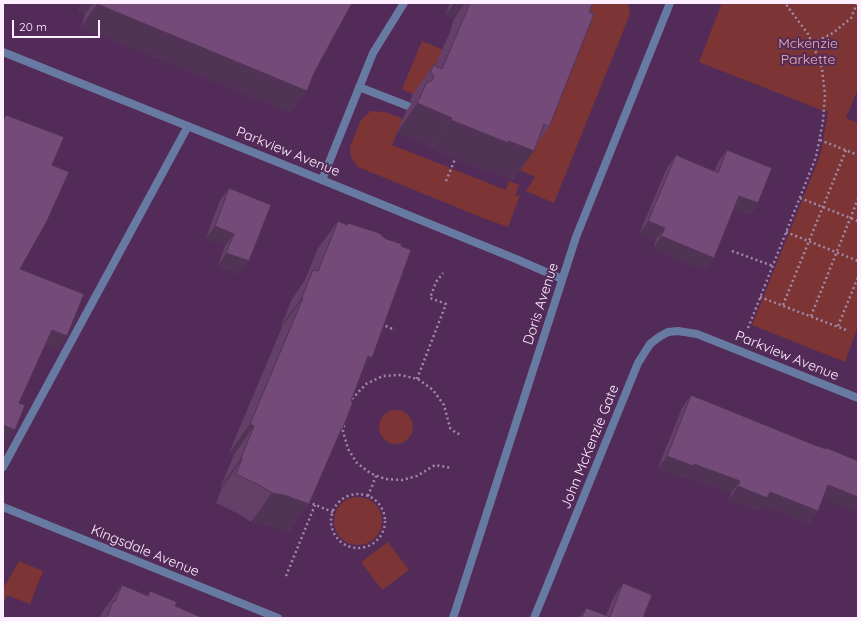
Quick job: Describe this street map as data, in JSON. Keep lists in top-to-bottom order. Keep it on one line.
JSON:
{"streets":{"street":["Parkview Avenue","Doris Avenue","John McKenzie Gate","Kingsdale Avenue"]},"crossings":[["Parkview Avenue","Doris Avenue"],["Parkview Avenue","John McKenzie Gate"]],"parks":["Mckenzie Parkette"],"scale_bar":"20 m"}
